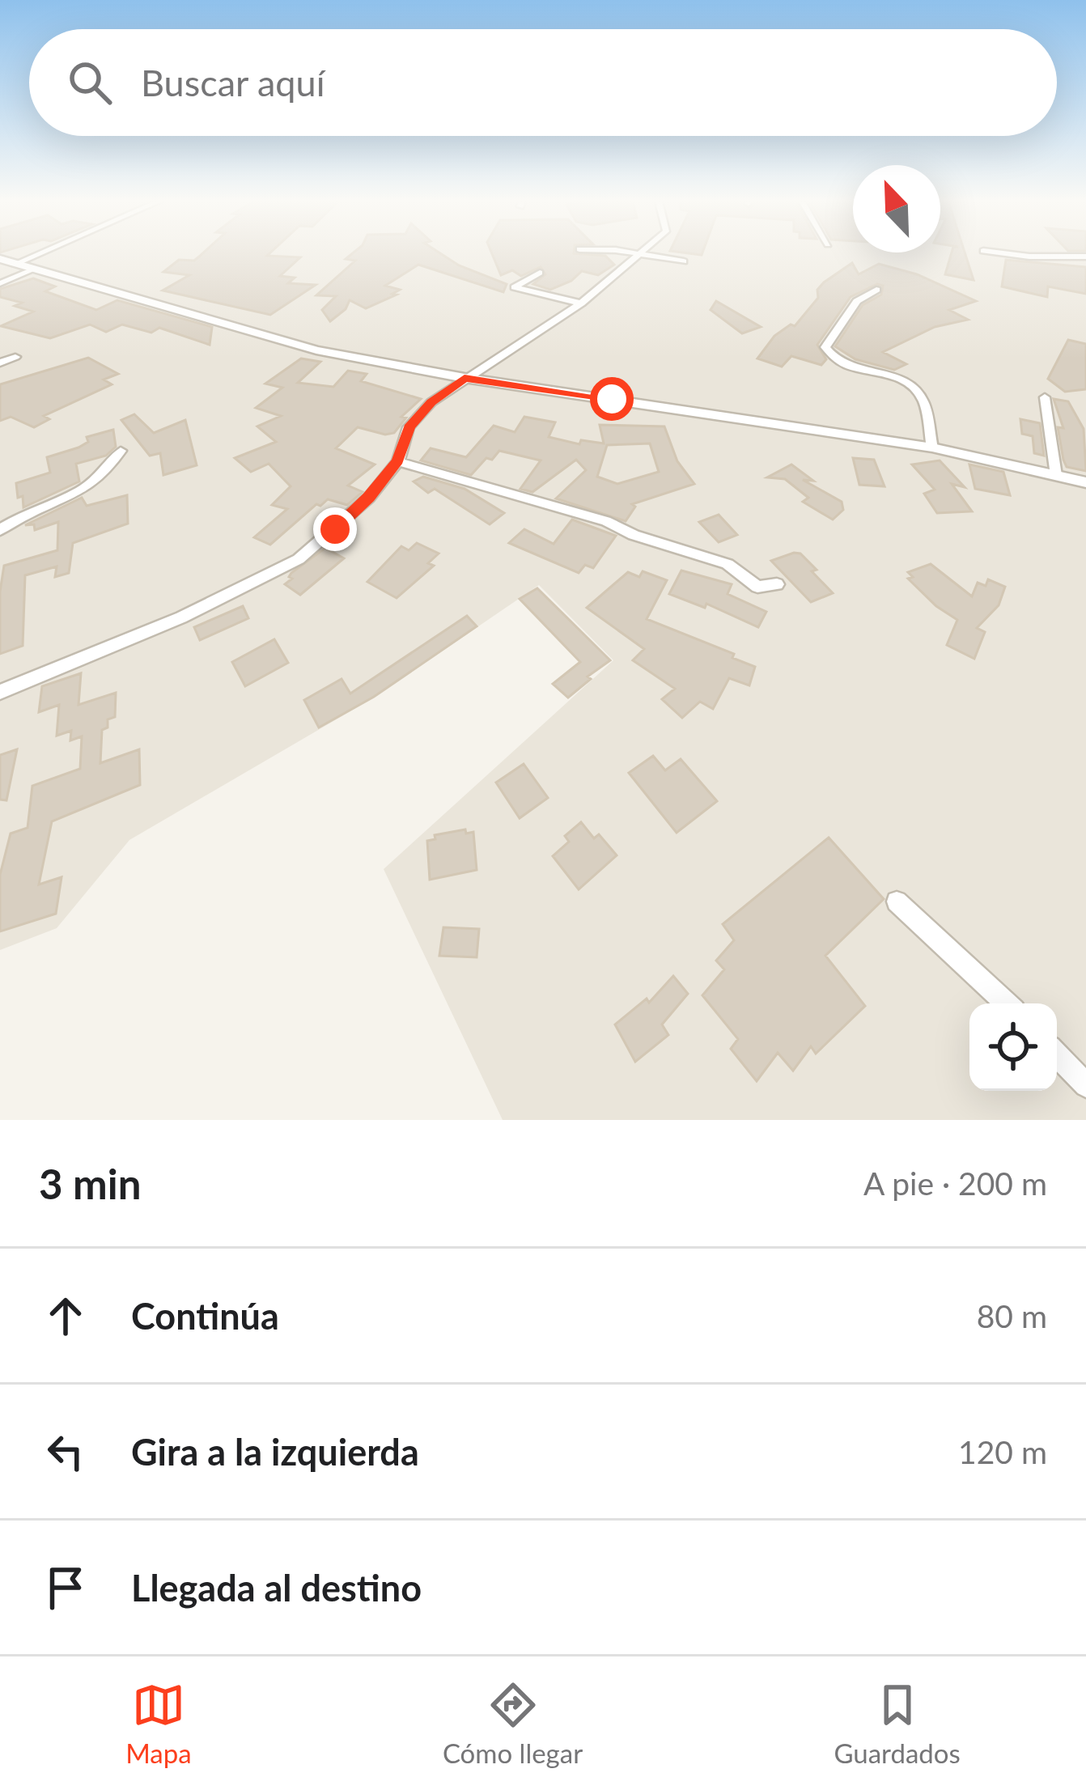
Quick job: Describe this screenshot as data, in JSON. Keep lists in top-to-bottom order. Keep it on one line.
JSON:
{"north":"top left","page":{"search":"Buscar aquí","heading":["3 min","A pie · 200 m"],"list":[["Continúa","80 m"],["Gira a la izquierda","120 m"],"Llegada al destino"],"nav":["Mapa","Cómo llegar","Guardados"]}}
